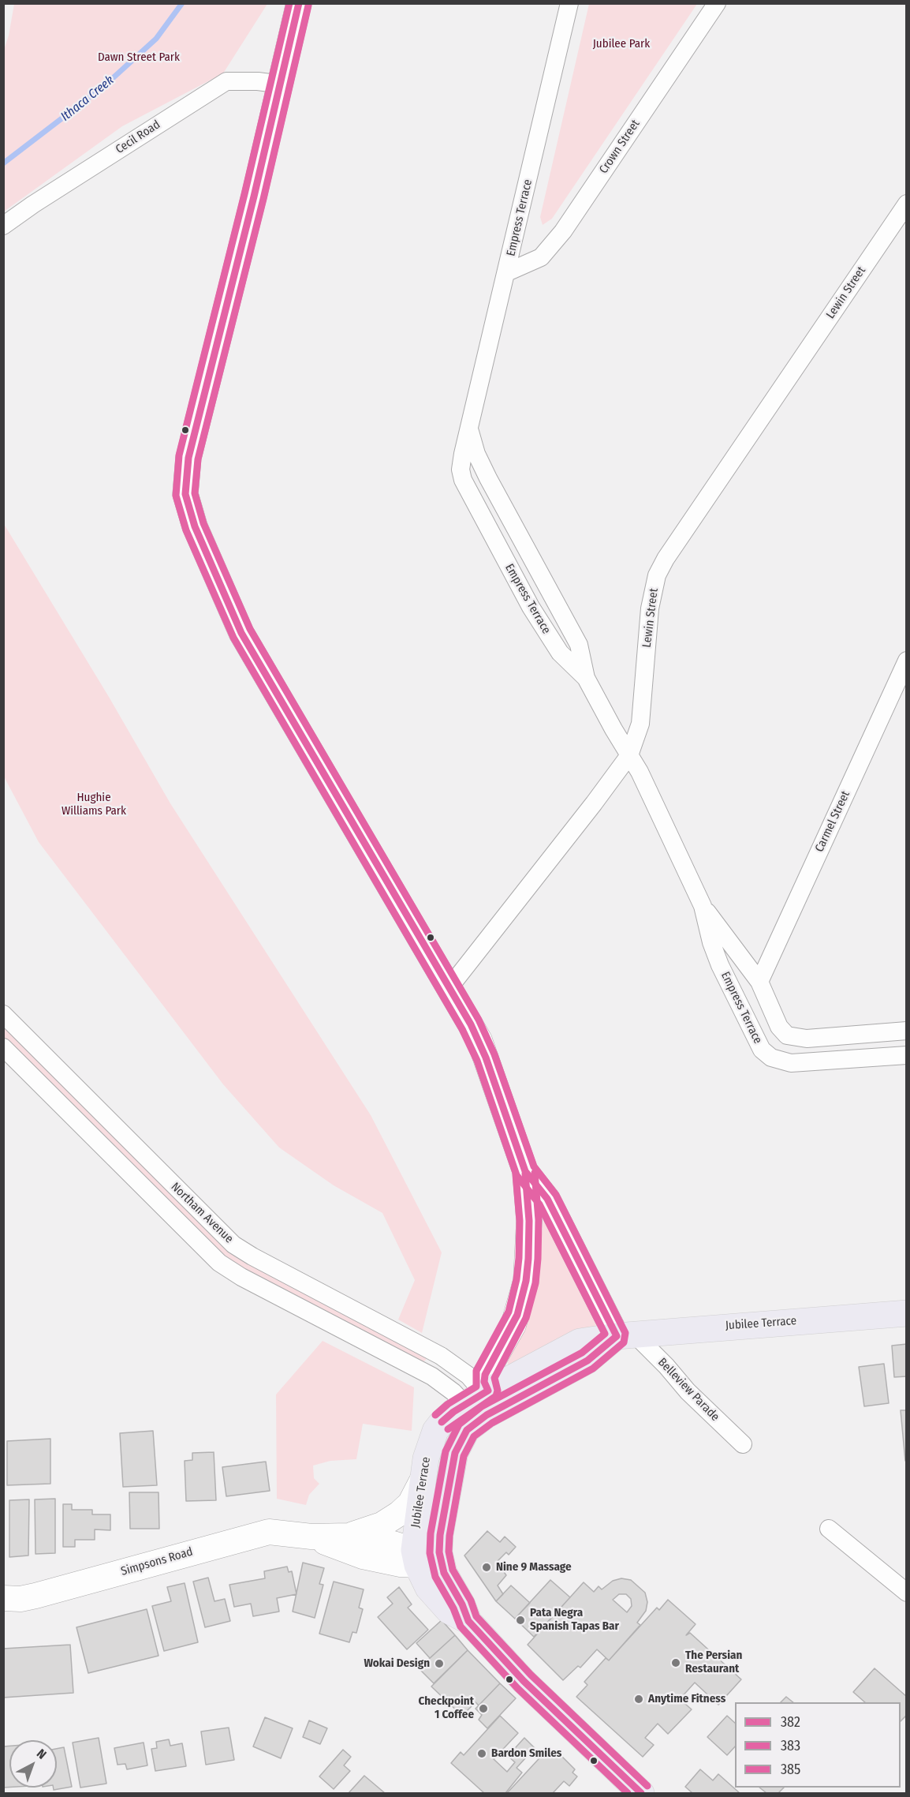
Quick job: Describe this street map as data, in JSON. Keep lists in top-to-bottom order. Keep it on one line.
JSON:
{"streets":{"highway":["Jubilee Terrace"],"main road":["Simpsons Road"],"street":["Cecil Road","Crown Street","Empress Terrace","Lewin Street","Carmel Street","Northam Avenue","Belleview Parade"]},"crossings":[["Crown Street","Empress Terrace"],["Empress Terrace","Lewin Street"],["Empress Terrace","Carmel Street"],["Northam Avenue","Jubilee Terrace"],["Jubilee Terrace","Belleview Parade"],["Jubilee Terrace","Simpsons Road"]],"water":["Ithaca Creek"],"parks":["Jubilee Park","Dawn Street Park","Hughie Williams Park"],"places":["Nine 9 Massage","Pata Negra Spanish Tapas Bar","The Persian Restaurant","Wokai Design","Anytime Fitness","Checkpoint 1 Coffee","Bardon Smiles"],"lines":["transit line 382","transit line 383","transit line 385"],"legend":["382","383","385"],"north":"top right"}
